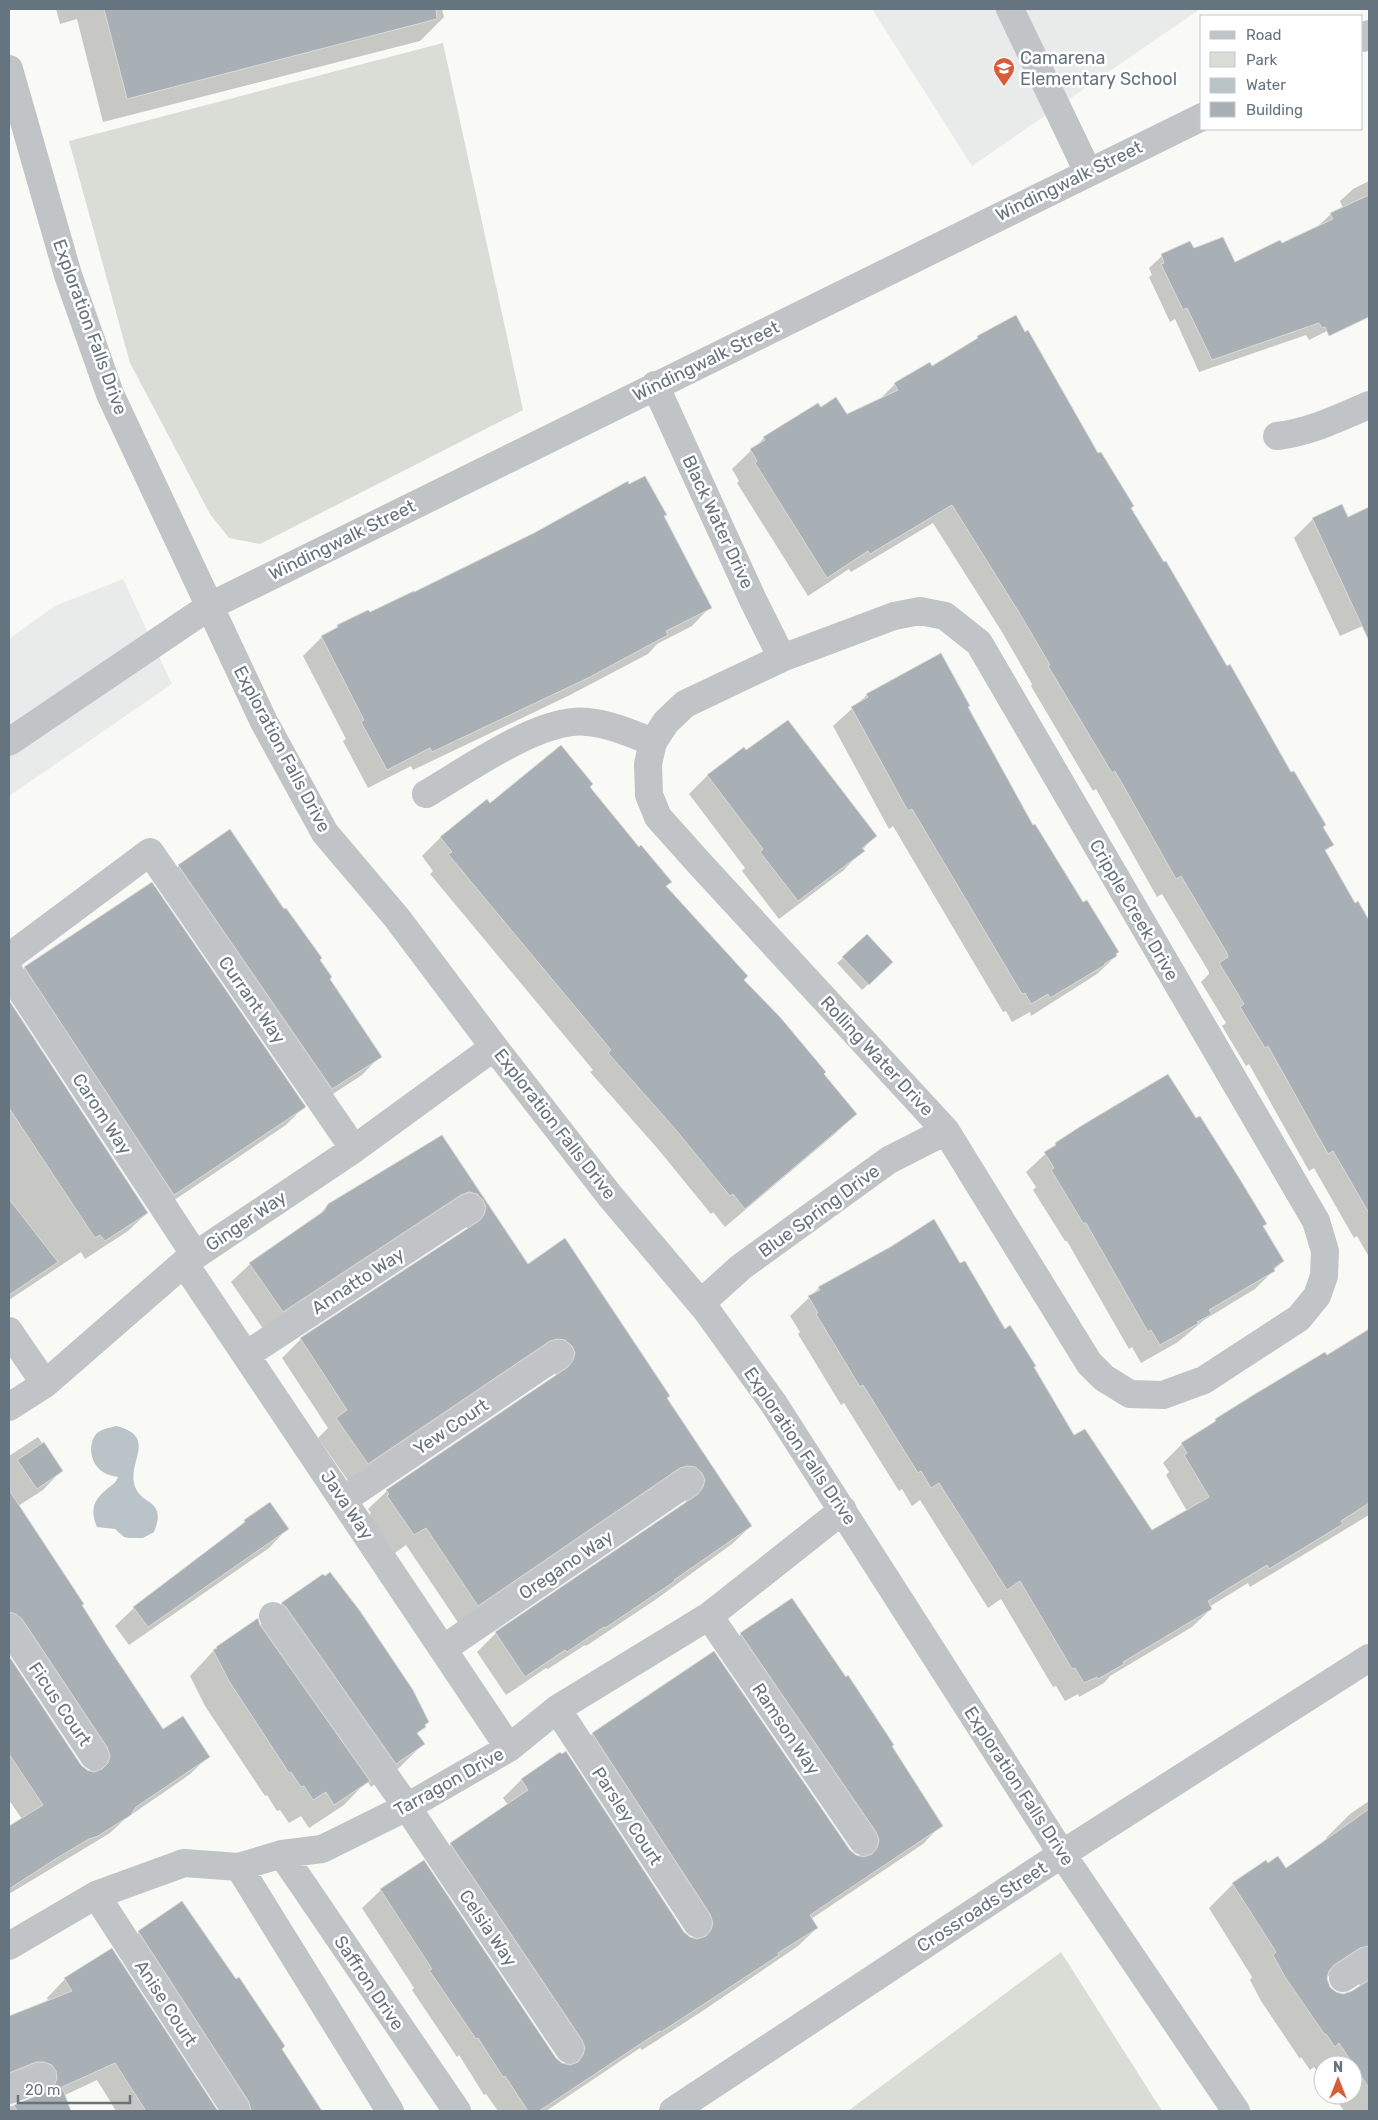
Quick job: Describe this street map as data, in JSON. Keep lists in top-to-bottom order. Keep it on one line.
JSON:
{"streets":{"street":["Windingwalk Street","Exploration Falls Drive","Black Water Drive","Cripple Creek Drive","Currant Way","Rolling Water Drive","Carom Way","Blue Spring Drive","Ginger Way","Annatto Way","Yew Court","Java Way","Oregano Way","Ficus Court","Ramson Way","Tarragon Drive","Parsley Court","Crossroads Street","Celsia Way","Saffron Drive","Anise Court"]},"crossings":[["Windingwalk Street","Exploration Falls Drive"],["Windingwalk Street","Black Water Drive"],["Exploration Falls Drive","Blue Spring Drive"],["Exploration Falls Drive","Ginger Way"],["Exploration Falls Drive","Tarragon Drive"],["Exploration Falls Drive","Crossroads Street"],["Black Water Drive","Cripple Creek Drive"],["Black Water Drive","Rolling Water Drive"],["Cripple Creek Drive","Rolling Water Drive"],["Currant Way","Ginger Way"],["Rolling Water Drive","Blue Spring Drive"],["Carom Way","Ginger Way"],["Carom Way","Java Way"],["Ginger Way","Java Way"],["Annatto Way","Java Way"],["Yew Court","Java Way"],["Java Way","Oregano Way"],["Java Way","Tarragon Drive"],["Ramson Way","Tarragon Drive"],["Tarragon Drive","Parsley Court"],["Tarragon Drive","Celsia Way"],["Tarragon Drive","Saffron Drive"],["Tarragon Drive","Anise Court"]],"places":{"school or university":["Camarena Elementary School"]},"legend":["Road","Park","Water","Building"],"scale_bar":"20 m","north":"top"}
